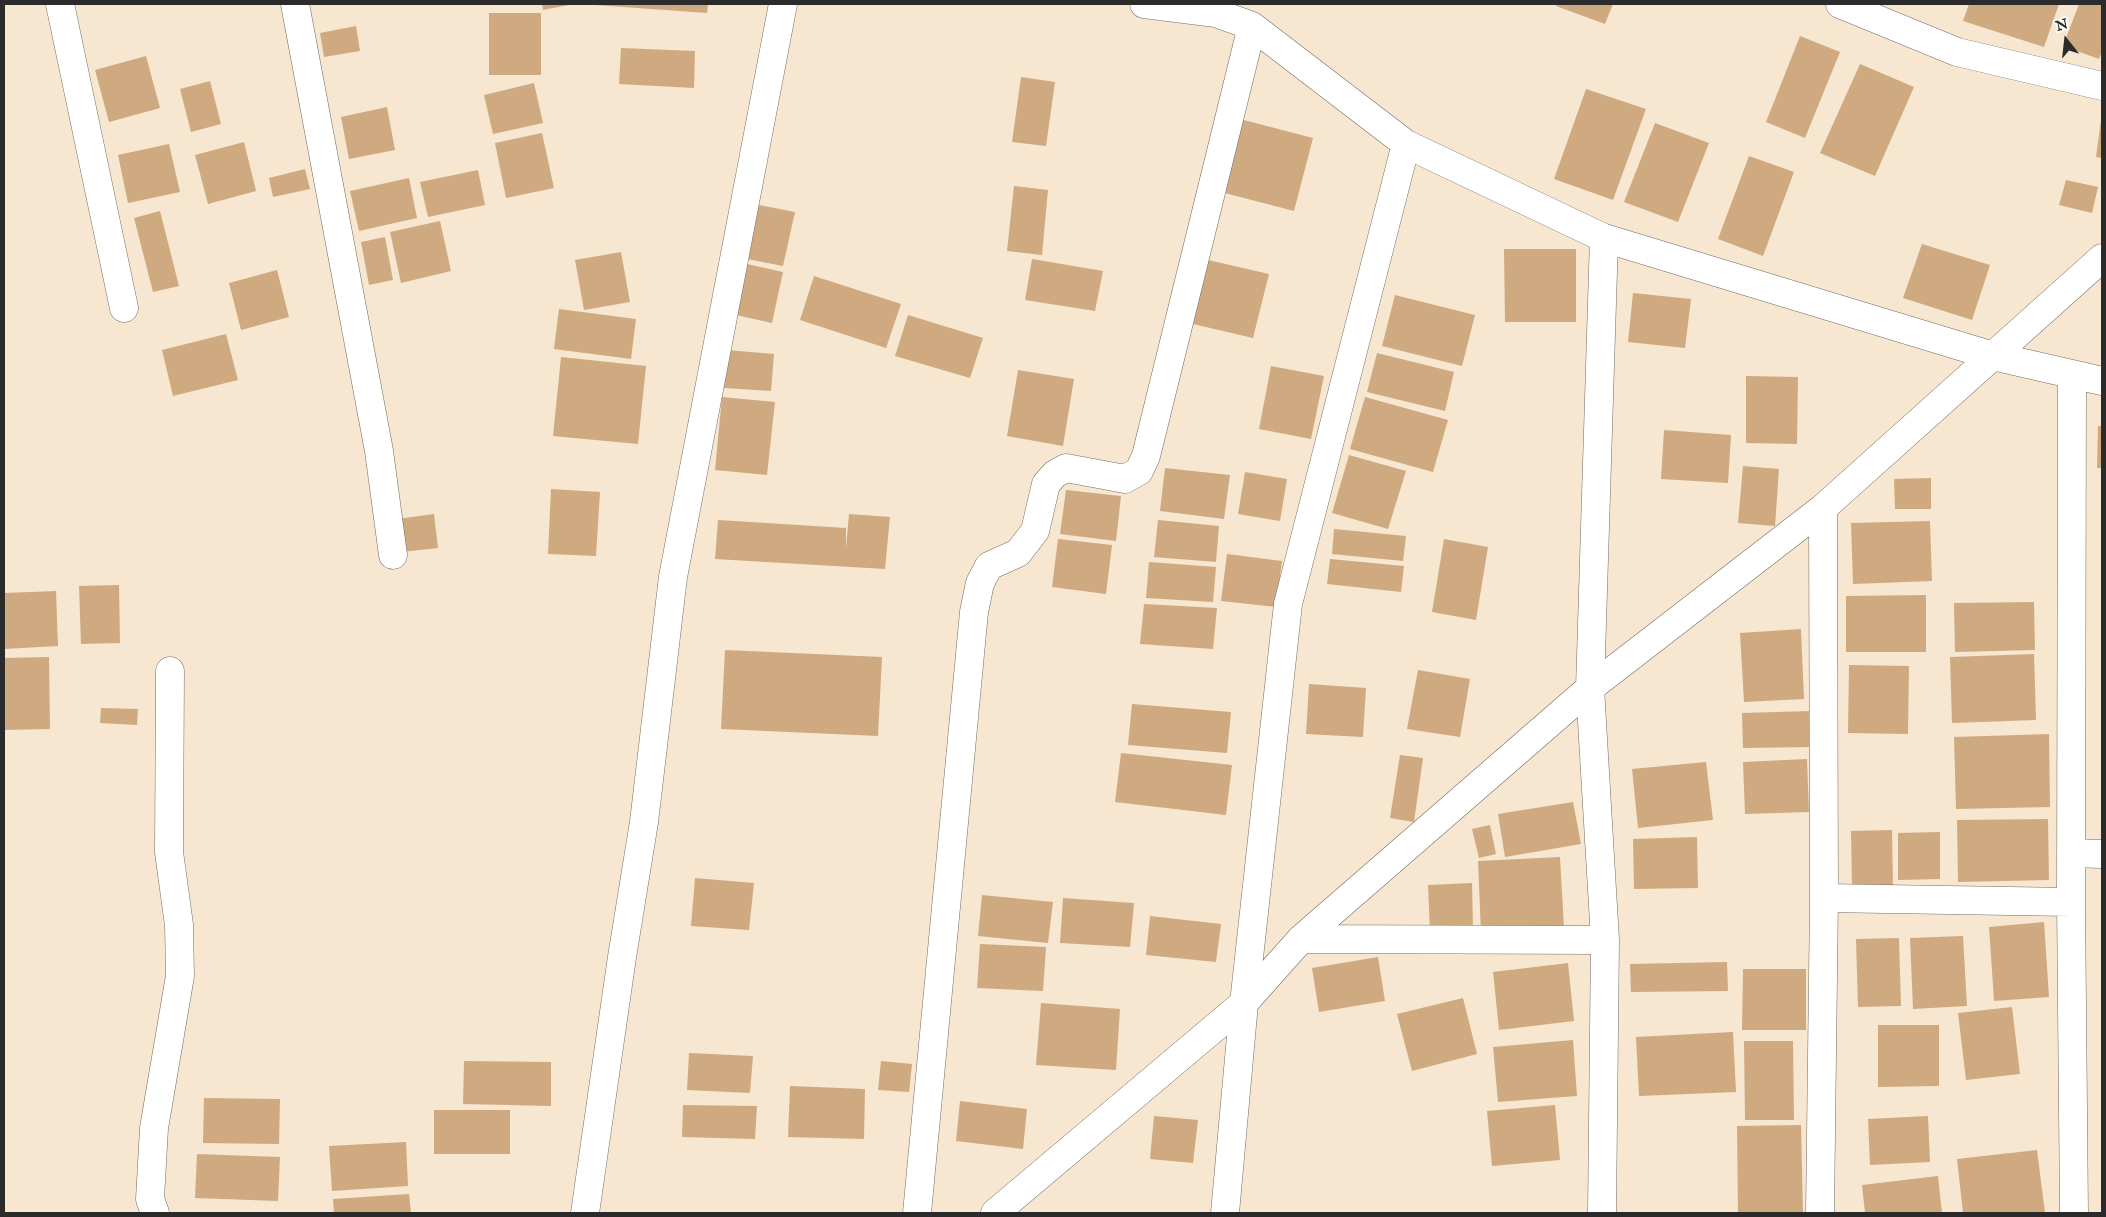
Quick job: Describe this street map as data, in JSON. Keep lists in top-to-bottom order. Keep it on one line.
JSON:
{"north":"top"}
